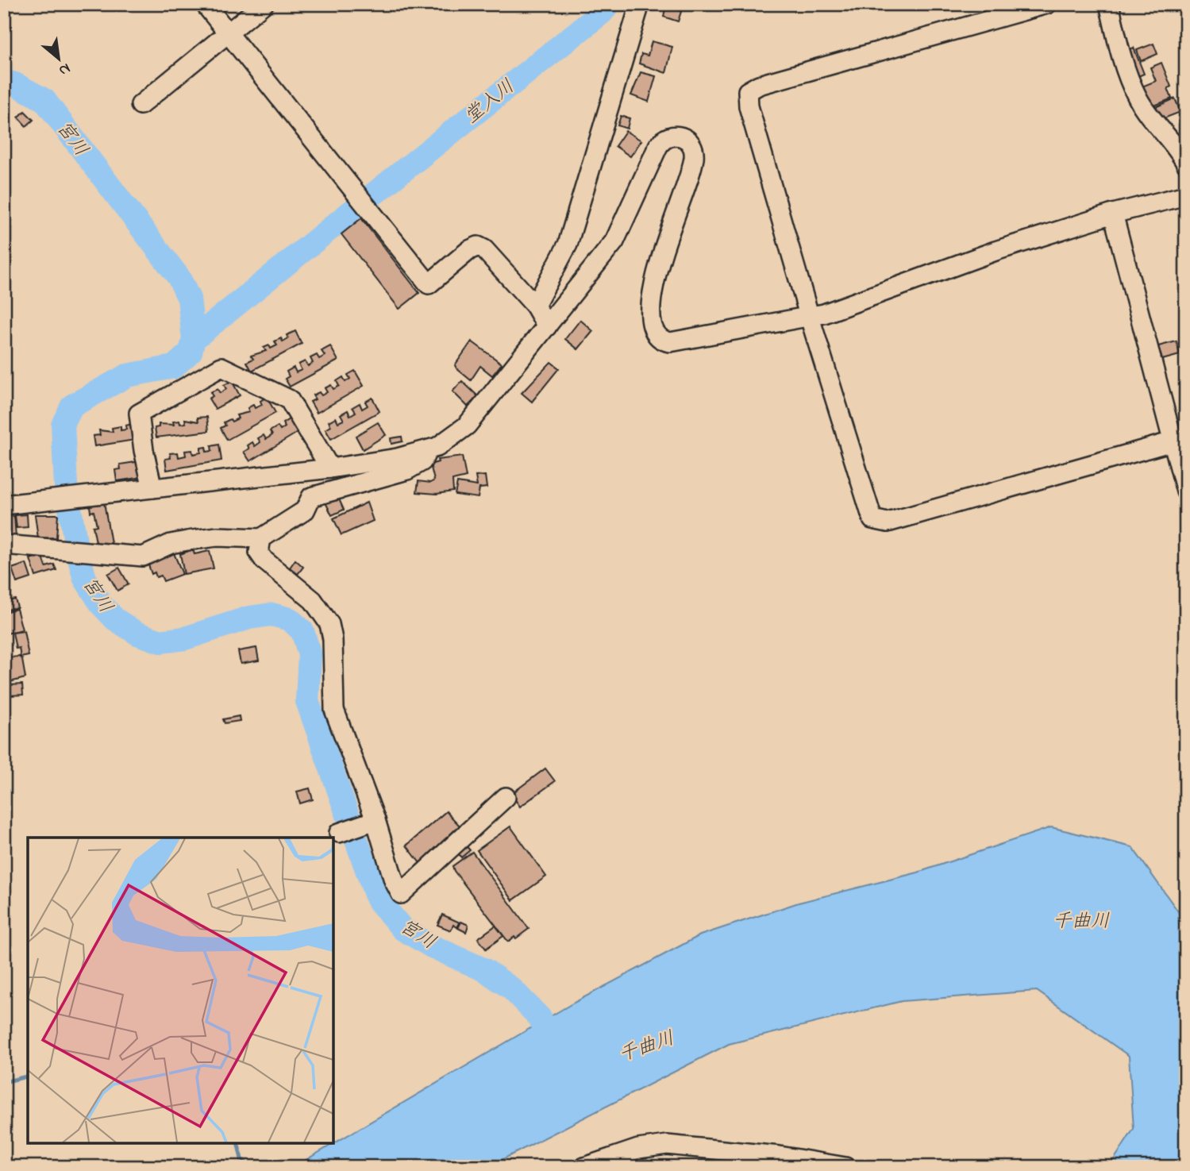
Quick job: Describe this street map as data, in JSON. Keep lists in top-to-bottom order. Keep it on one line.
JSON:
{"water":["堂入川","宮川","千曲川"],"north":"bottom right"}
